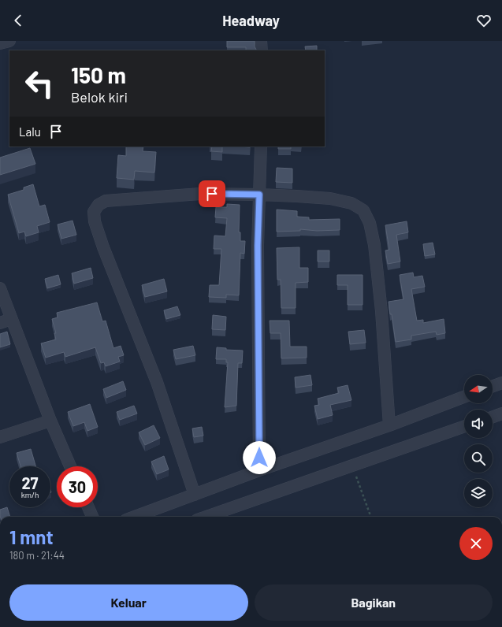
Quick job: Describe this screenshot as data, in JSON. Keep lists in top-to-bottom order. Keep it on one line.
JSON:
{"north":"left","page":{"header":"Headway","turn":["150 m","Belok kiri"],"then":"Lalu","speed":"27 km/h","limit":"30","heading":["1 mnt","180 m · 21:44"],"buttons":["Keluar","Bagikan"]}}
